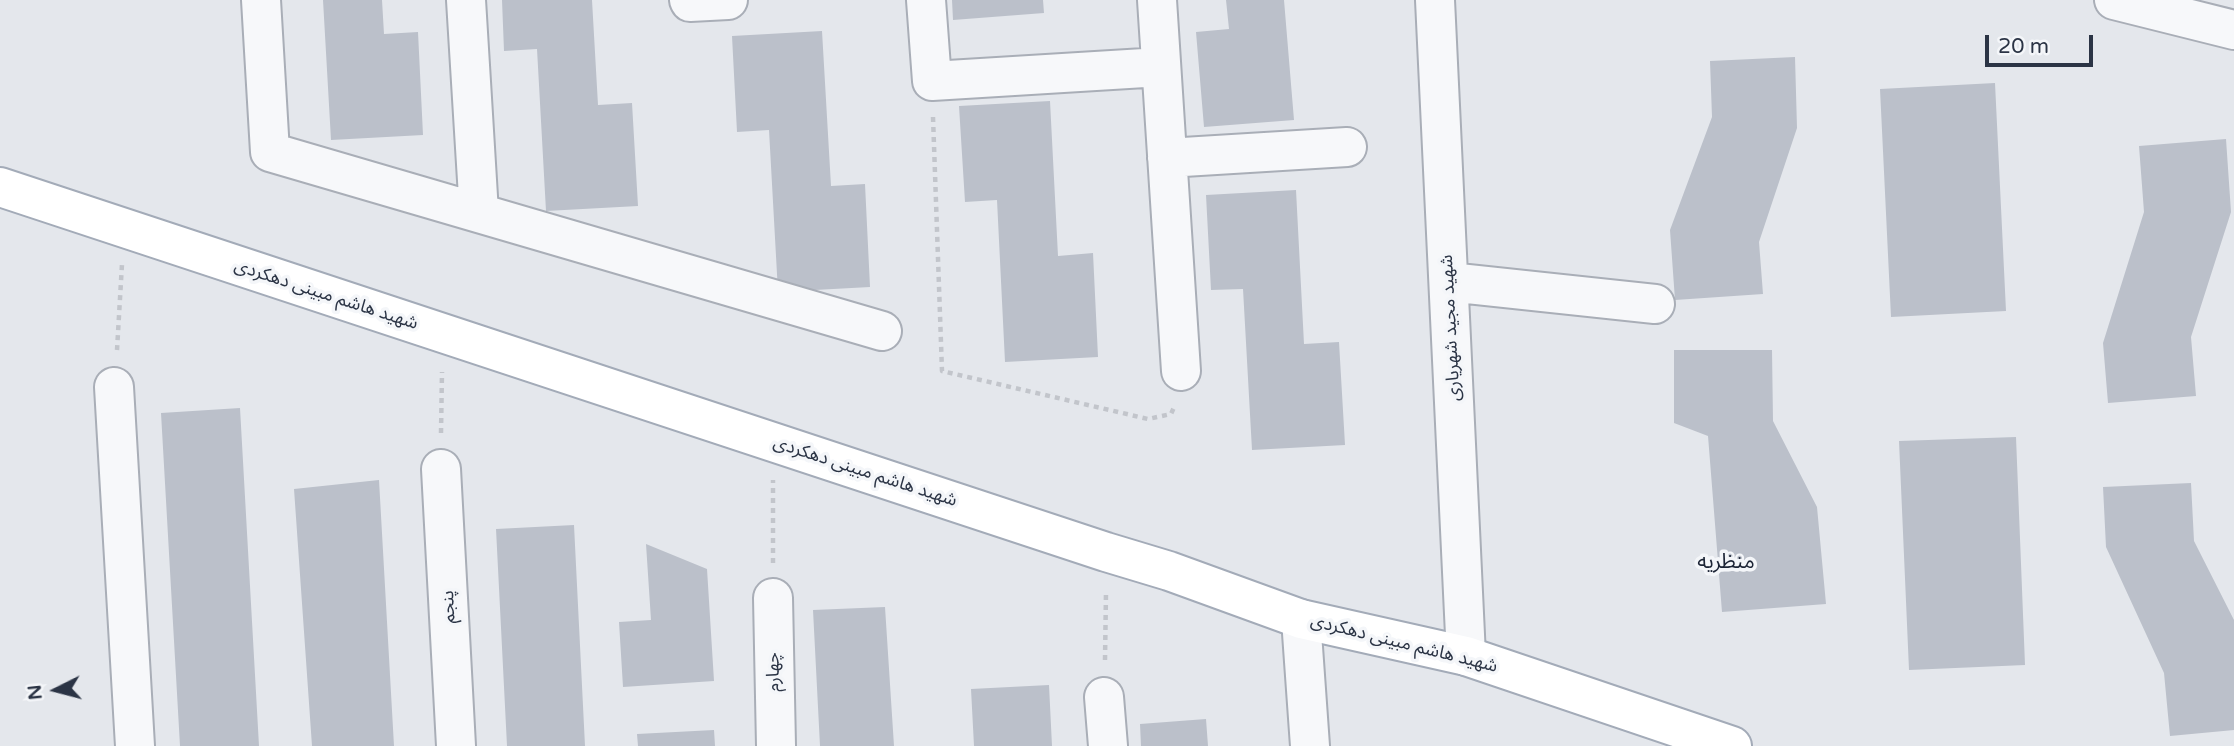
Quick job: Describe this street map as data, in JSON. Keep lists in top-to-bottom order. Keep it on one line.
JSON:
{"streets":{"main road":["شهید هاشم مبینی دهکردی"],"street":["شهید مجید شهریاری","پنجم","چهارم"]},"crossings":[["شهید هاشم مبینی دهکردی","شهید مجید شهریاری"]],"districts":["منظریه"],"scale_bar":"20 m","north":"left"}
